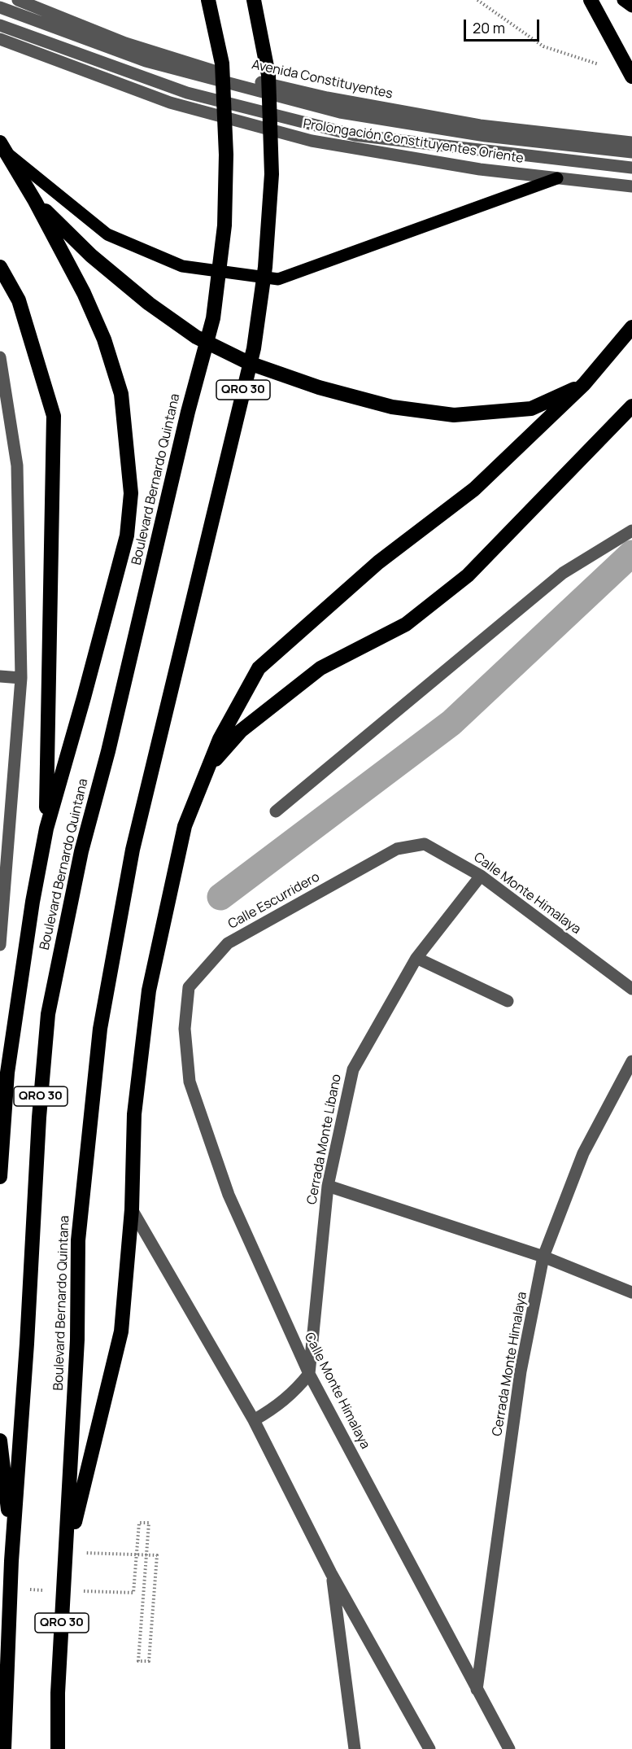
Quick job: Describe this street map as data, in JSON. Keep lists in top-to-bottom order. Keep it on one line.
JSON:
{"streets":{"highway":["QRO 30","Boulevard Bernardo Quintana"],"street":["Avenida Constituyentes","Prolongación Constituyentes Oriente","Calle Monte Himalaya","Calle Escurridero","Cerrada Monte Líbano","Cerrada Monte Himalaya"]},"crossings":[["Calle Monte Himalaya","Calle Escurridero"],["Calle Monte Himalaya","Cerrada Monte Líbano"],["Calle Monte Himalaya","Cerrada Monte Himalaya"]],"scale_bar":"20 m"}
